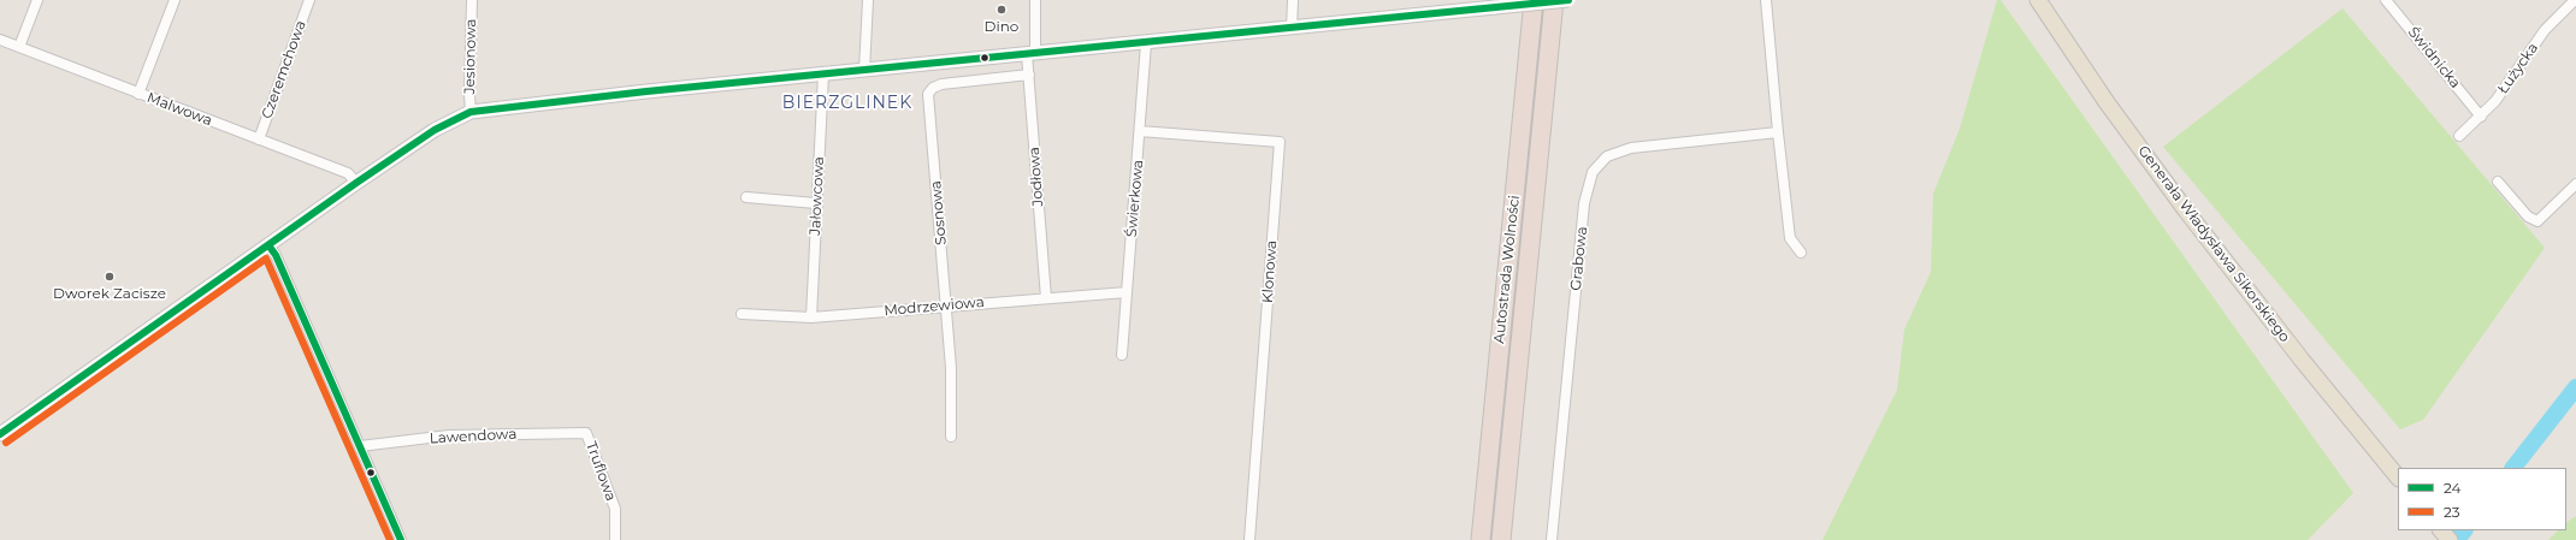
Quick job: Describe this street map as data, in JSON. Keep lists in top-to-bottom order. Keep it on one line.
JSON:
{"streets":{"highway":["Autostrada Wolności"],"main road":["Generała Władysława Sikorskiego"],"street":["Jesionowa","Świdnicka","Łużycka","Czeremchowa","Malwowa","Jodłowa","Jałowcowa","Świerkowa","Sosnowa","Grabowa","Klonowa","Modrzewiowa","Lawendowa","Truflowa"]},"crossings":[["Świdnicka","Łużycka"],["Czeremchowa","Malwowa"],["Jodłowa","Sosnowa"],["Jodłowa","Modrzewiowa"],["Jałowcowa","Modrzewiowa"],["Świerkowa","Klonowa"],["Świerkowa","Modrzewiowa"],["Sosnowa","Modrzewiowa"],["Lawendowa","Truflowa"]],"districts":["BIERZGLINEK"],"places":["Dino","Dworek Zacisze"],"lines":["transit line 24","transit line 23"],"legend":["24","23"]}
